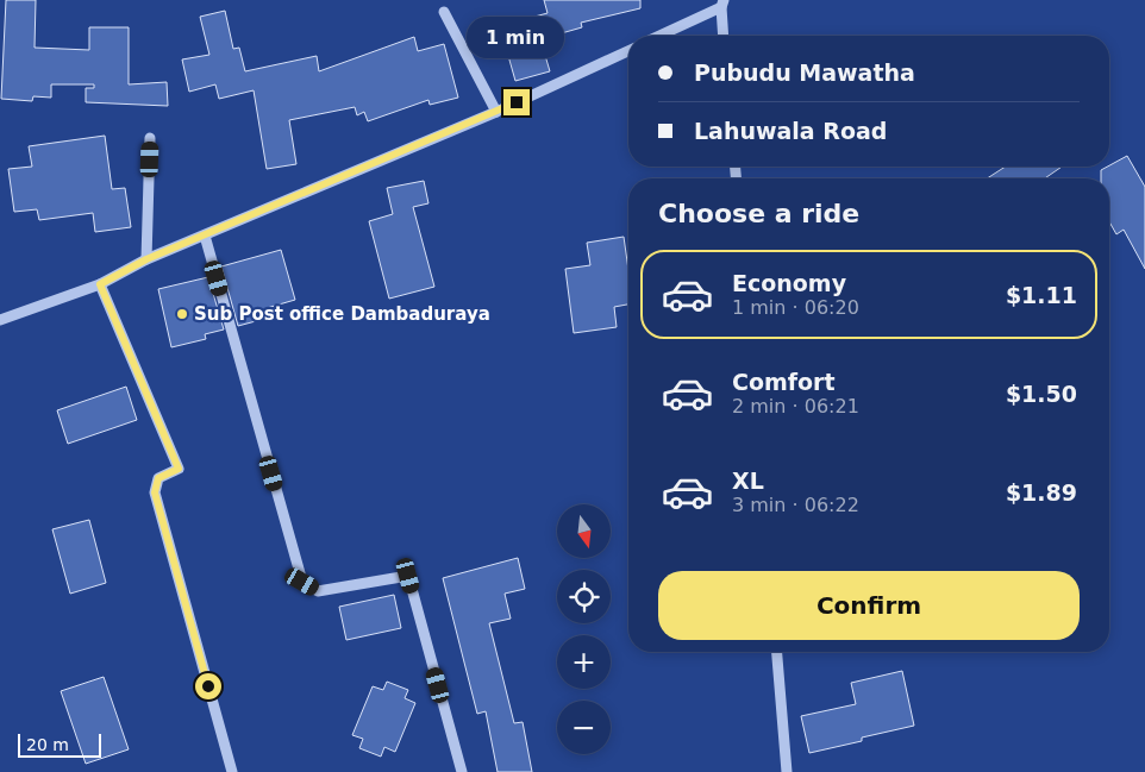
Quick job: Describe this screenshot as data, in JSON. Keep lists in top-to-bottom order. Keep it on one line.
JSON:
{"places":["Sub Post office Dambaduraya"],"scale_bar":"20 m","north":"bottom","page":{"bubble":"1 min","banner":["Pubudu Mawatha","Lahuwala Road"],"heading":"Choose a ride","list":[{"name":"Economy","note":"1 min · 06:20","value":"$1.11"},{"name":"Comfort","note":"2 min · 06:21","value":"$1.50"},{"name":"XL","note":"3 min · 06:22","value":"$1.89"}],"map_buttons":["+","−"],"buttons":"Confirm","scale":"20 m"}}
